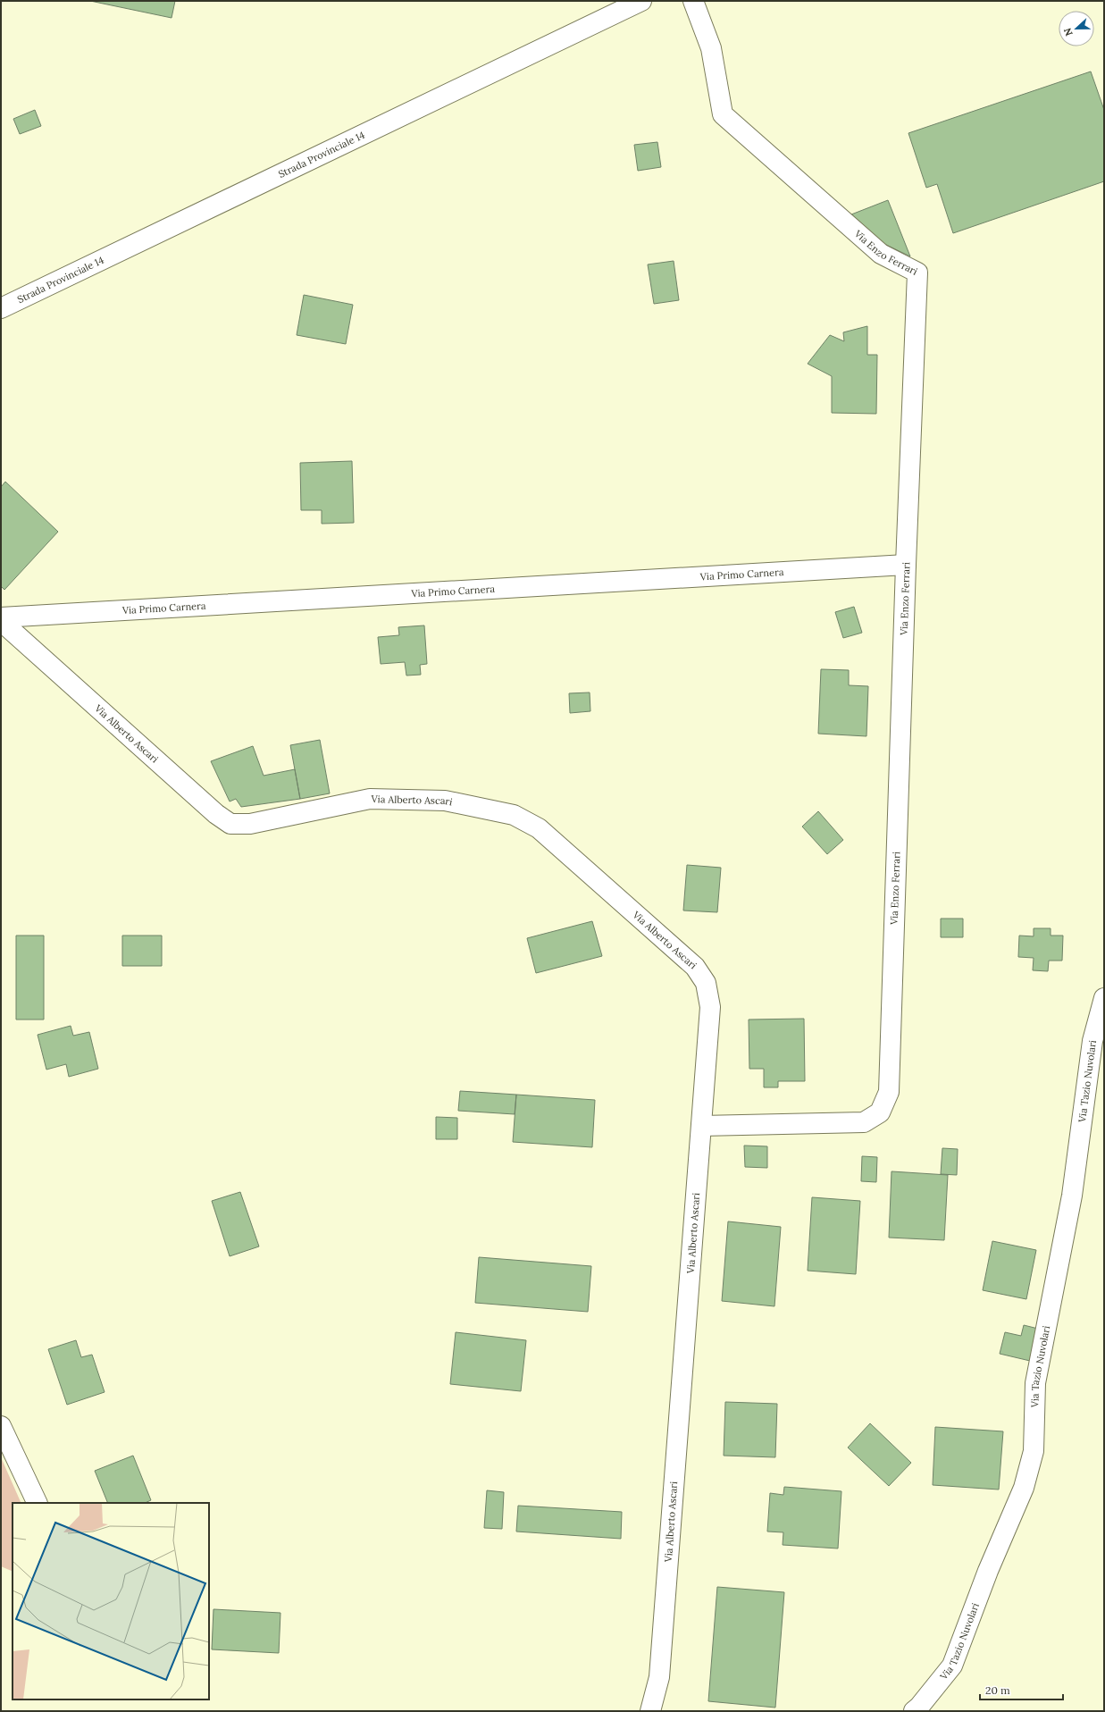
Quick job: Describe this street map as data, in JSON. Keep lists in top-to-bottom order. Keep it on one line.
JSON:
{"streets":{"street":["Strada Provinciale 14","Via Enzo Ferrari","Via Primo Carnera","Via Alberto Ascari","Via Tazio Nuvolari"]},"crossings":[["Via Enzo Ferrari","Via Primo Carnera"],["Via Enzo Ferrari","Via Alberto Ascari"]],"scale_bar":"20 m","north":"left"}
